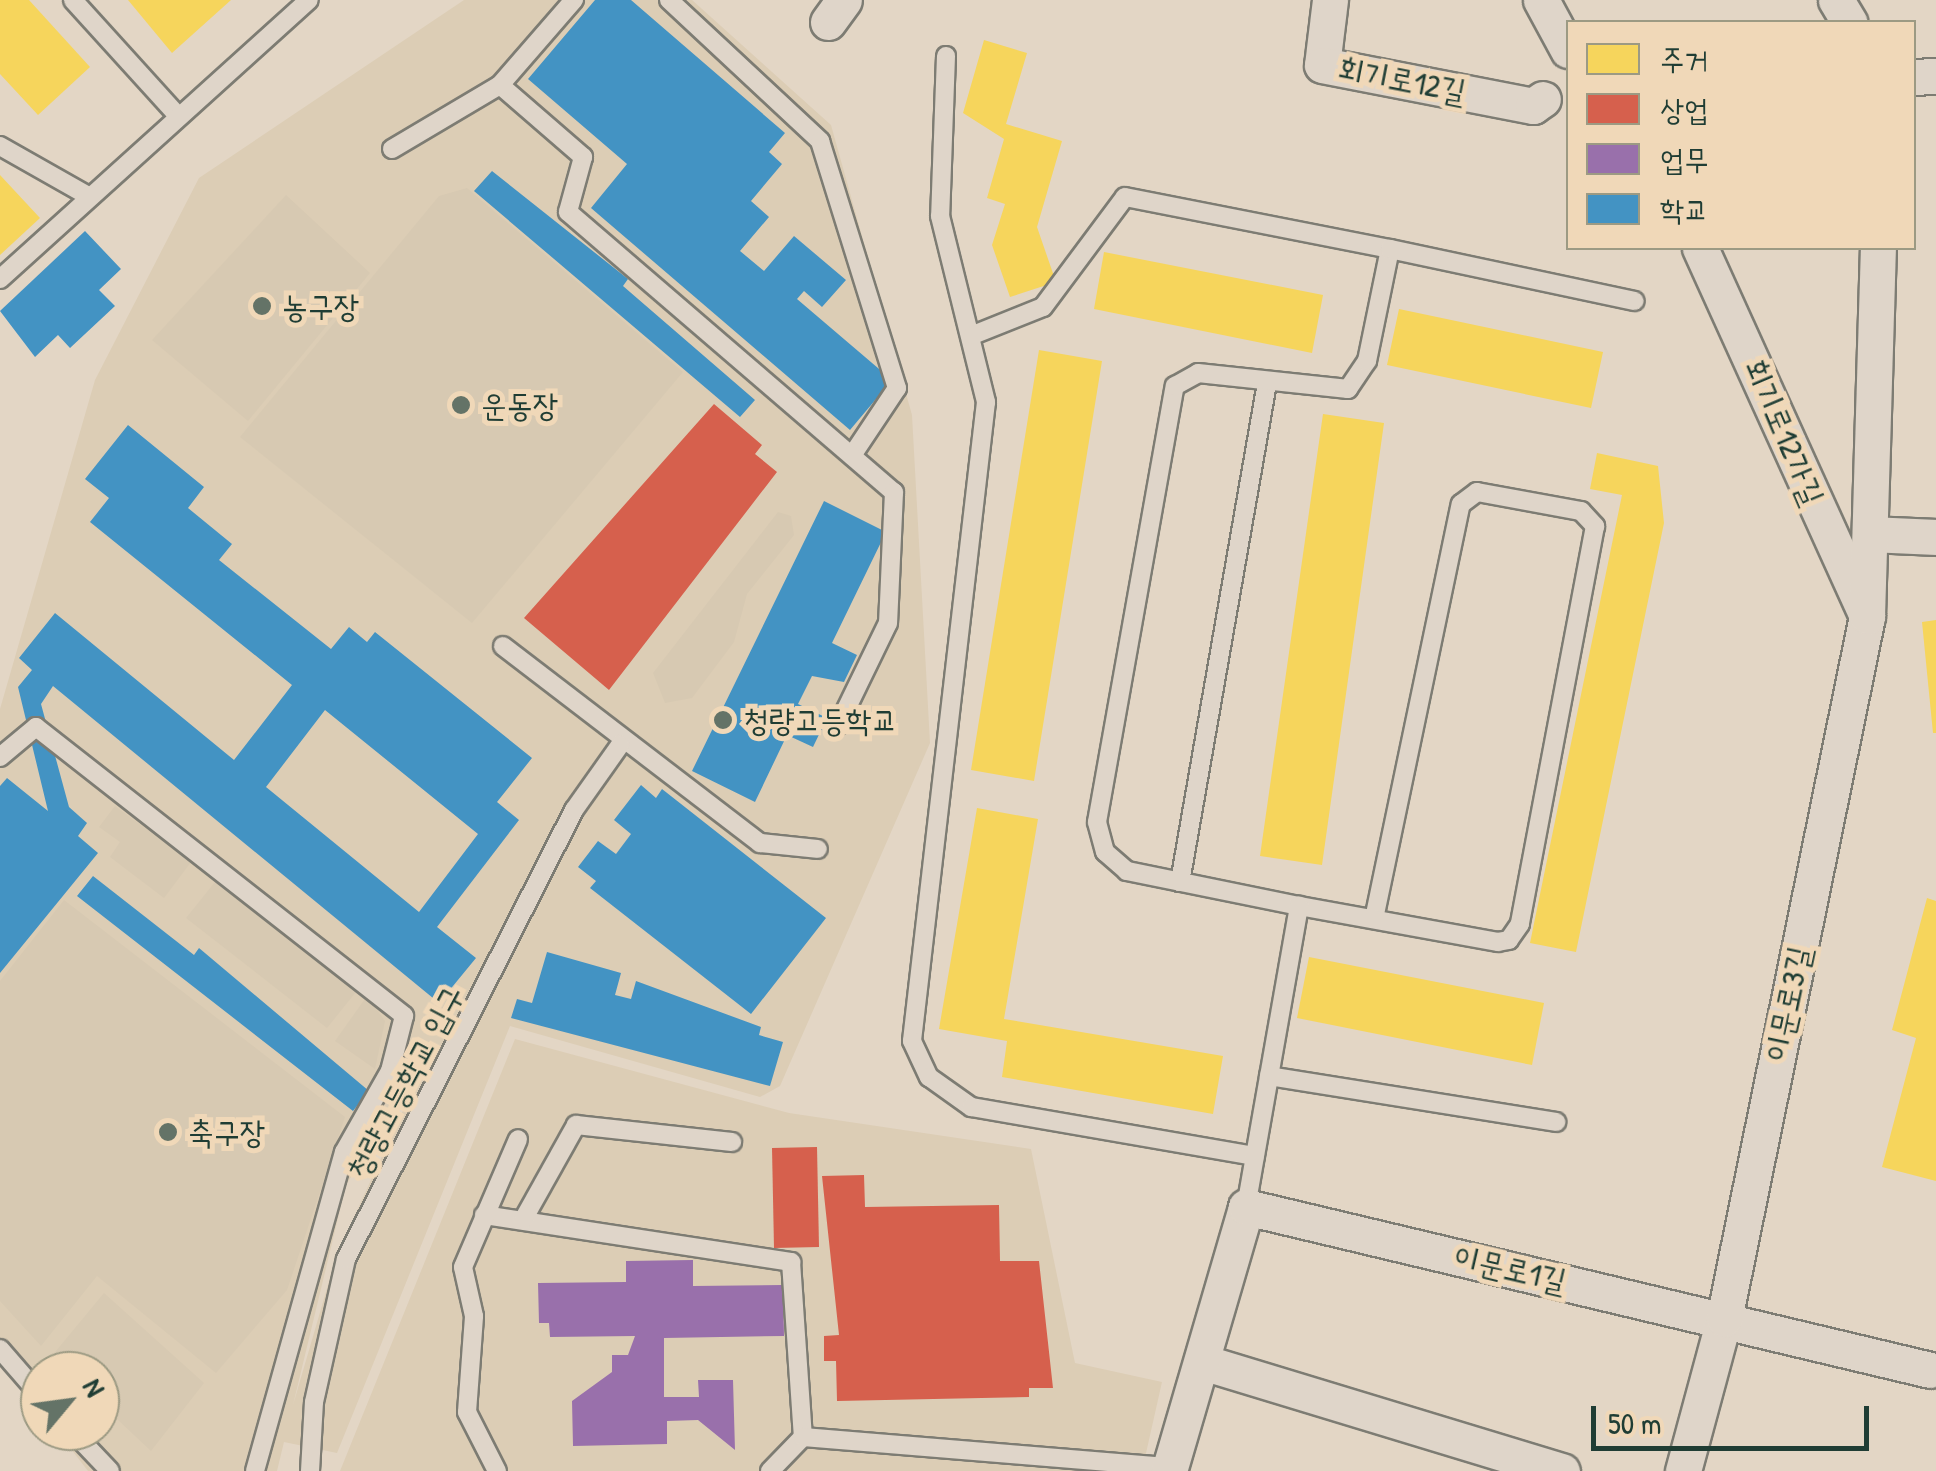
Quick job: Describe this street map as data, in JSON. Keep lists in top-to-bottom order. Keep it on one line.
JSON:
{"streets":{"street":["회기로12길","회기로12가길","이문로3길","이문로1길"],"lane":["청량고등학교 입구"]},"crossings":[["회기로12가길","이문로3길"],["이문로3길","이문로1길"]],"places":["농구장","운동장","청량고등학교","축구장"],"legend":["주거","상업","업무","학교"],"scale_bar":"50 m","north":"top right"}
